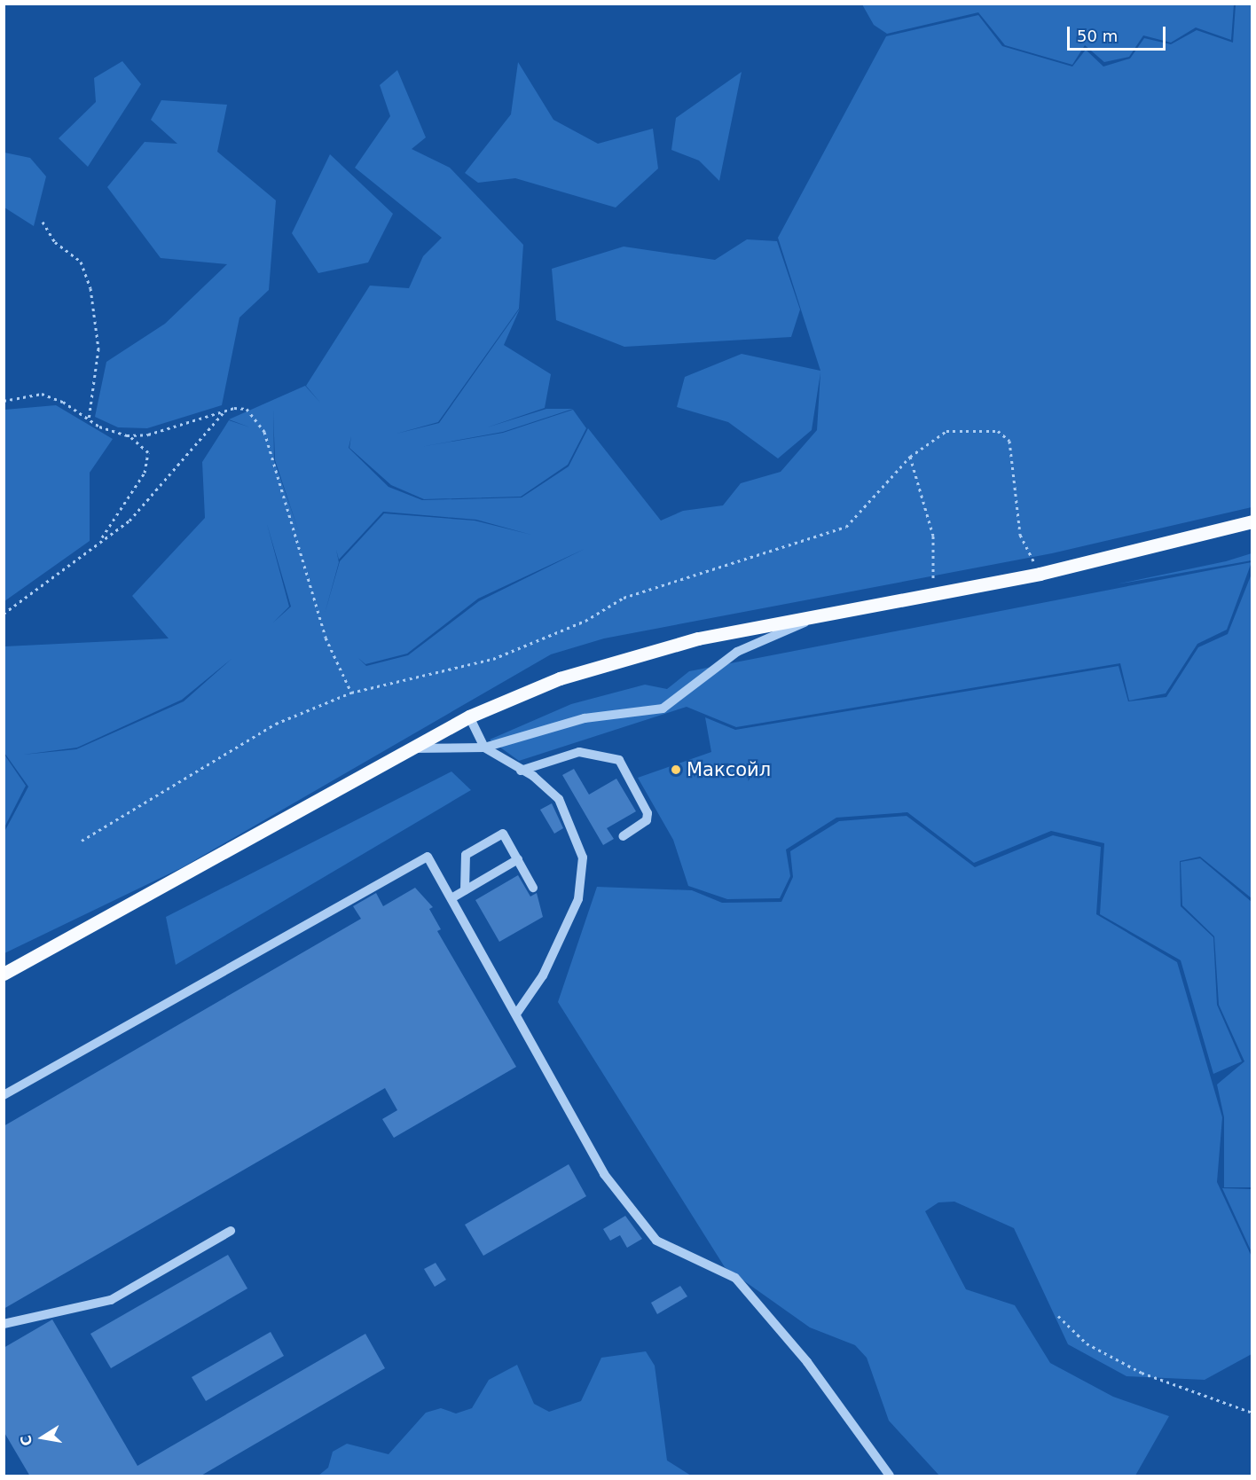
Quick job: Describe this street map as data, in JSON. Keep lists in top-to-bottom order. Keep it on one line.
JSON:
{"places":["Максойл"],"scale_bar":"50 m","north":"left"}
